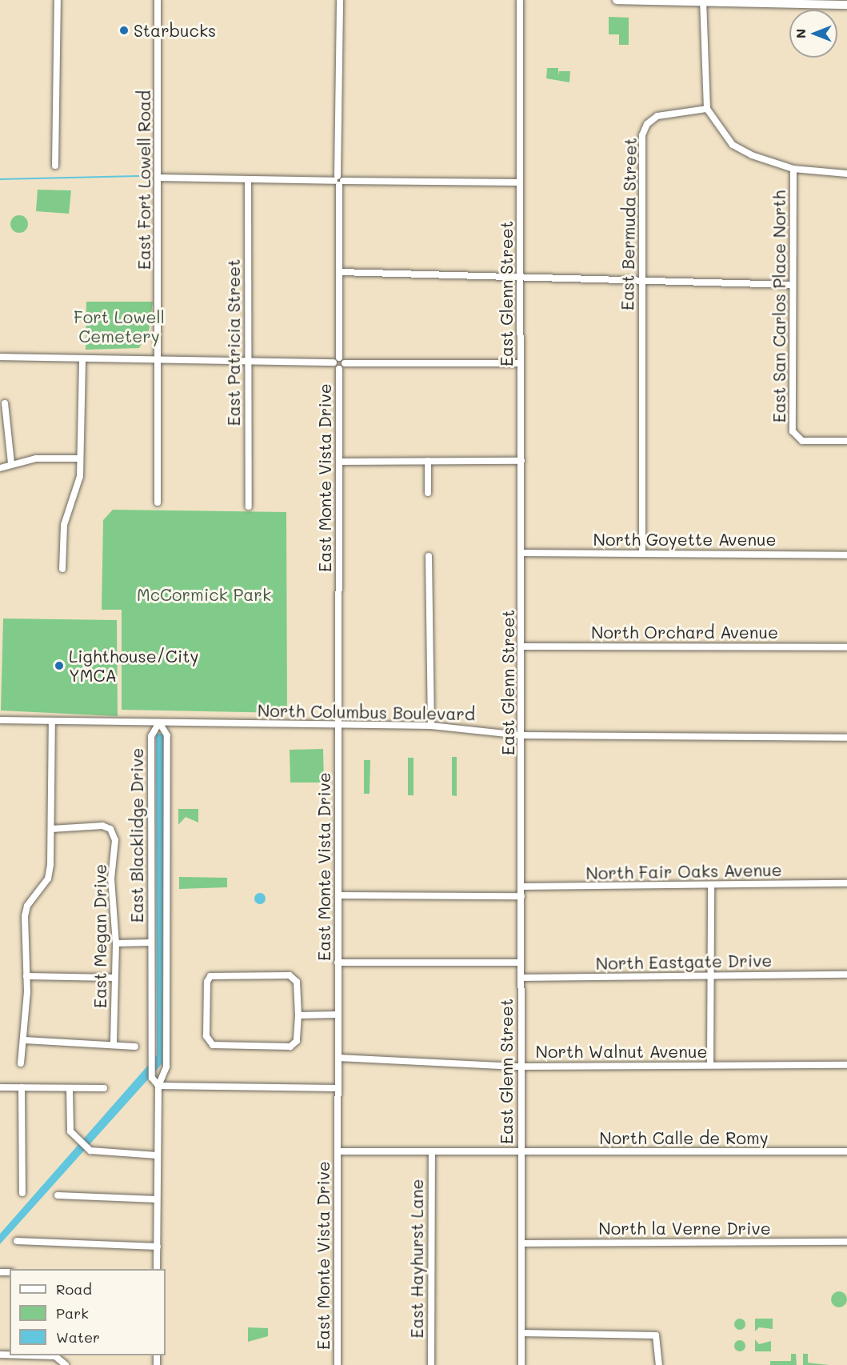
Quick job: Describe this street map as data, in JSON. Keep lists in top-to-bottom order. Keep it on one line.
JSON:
{"streets":{"street":["East Fort Lowell Road","East Bermuda Street","East Glenn Street","East San Carlos Place North","East Patricia Street","East Monte Vista Drive","North Goyette Avenue","North Orchard Avenue","North Columbus Boulevard","East Blacklidge Drive","North Fair Oaks Avenue","East Megan Drive","North Eastgate Drive","North Walnut Avenue","North Calle de Romy","North la Verne Drive","East Hayhurst Lane"]},"crossings":[["East Bermuda Street","North Goyette Avenue"],["East Glenn Street","North Goyette Avenue"],["East Glenn Street","North Orchard Avenue"],["East Glenn Street","North Columbus Boulevard"],["East Glenn Street","North Fair Oaks Avenue"],["East Glenn Street","North Eastgate Drive"],["East Glenn Street","North Walnut Avenue"],["East Glenn Street","North Calle de Romy"],["East Glenn Street","North la Verne Drive"],["East Monte Vista Drive","North Columbus Boulevard"],["East Monte Vista Drive","North Walnut Avenue"],["East Monte Vista Drive","North Calle de Romy"],["North Columbus Boulevard","East Blacklidge Drive"],["North Calle de Romy","East Hayhurst Lane"]],"parks":["Fort Lowell Cemetery","McCormick Park"],"places":["Starbucks","Lighthouse/City YMCA"],"legend":["Road","Park","Water"],"north":"left"}
